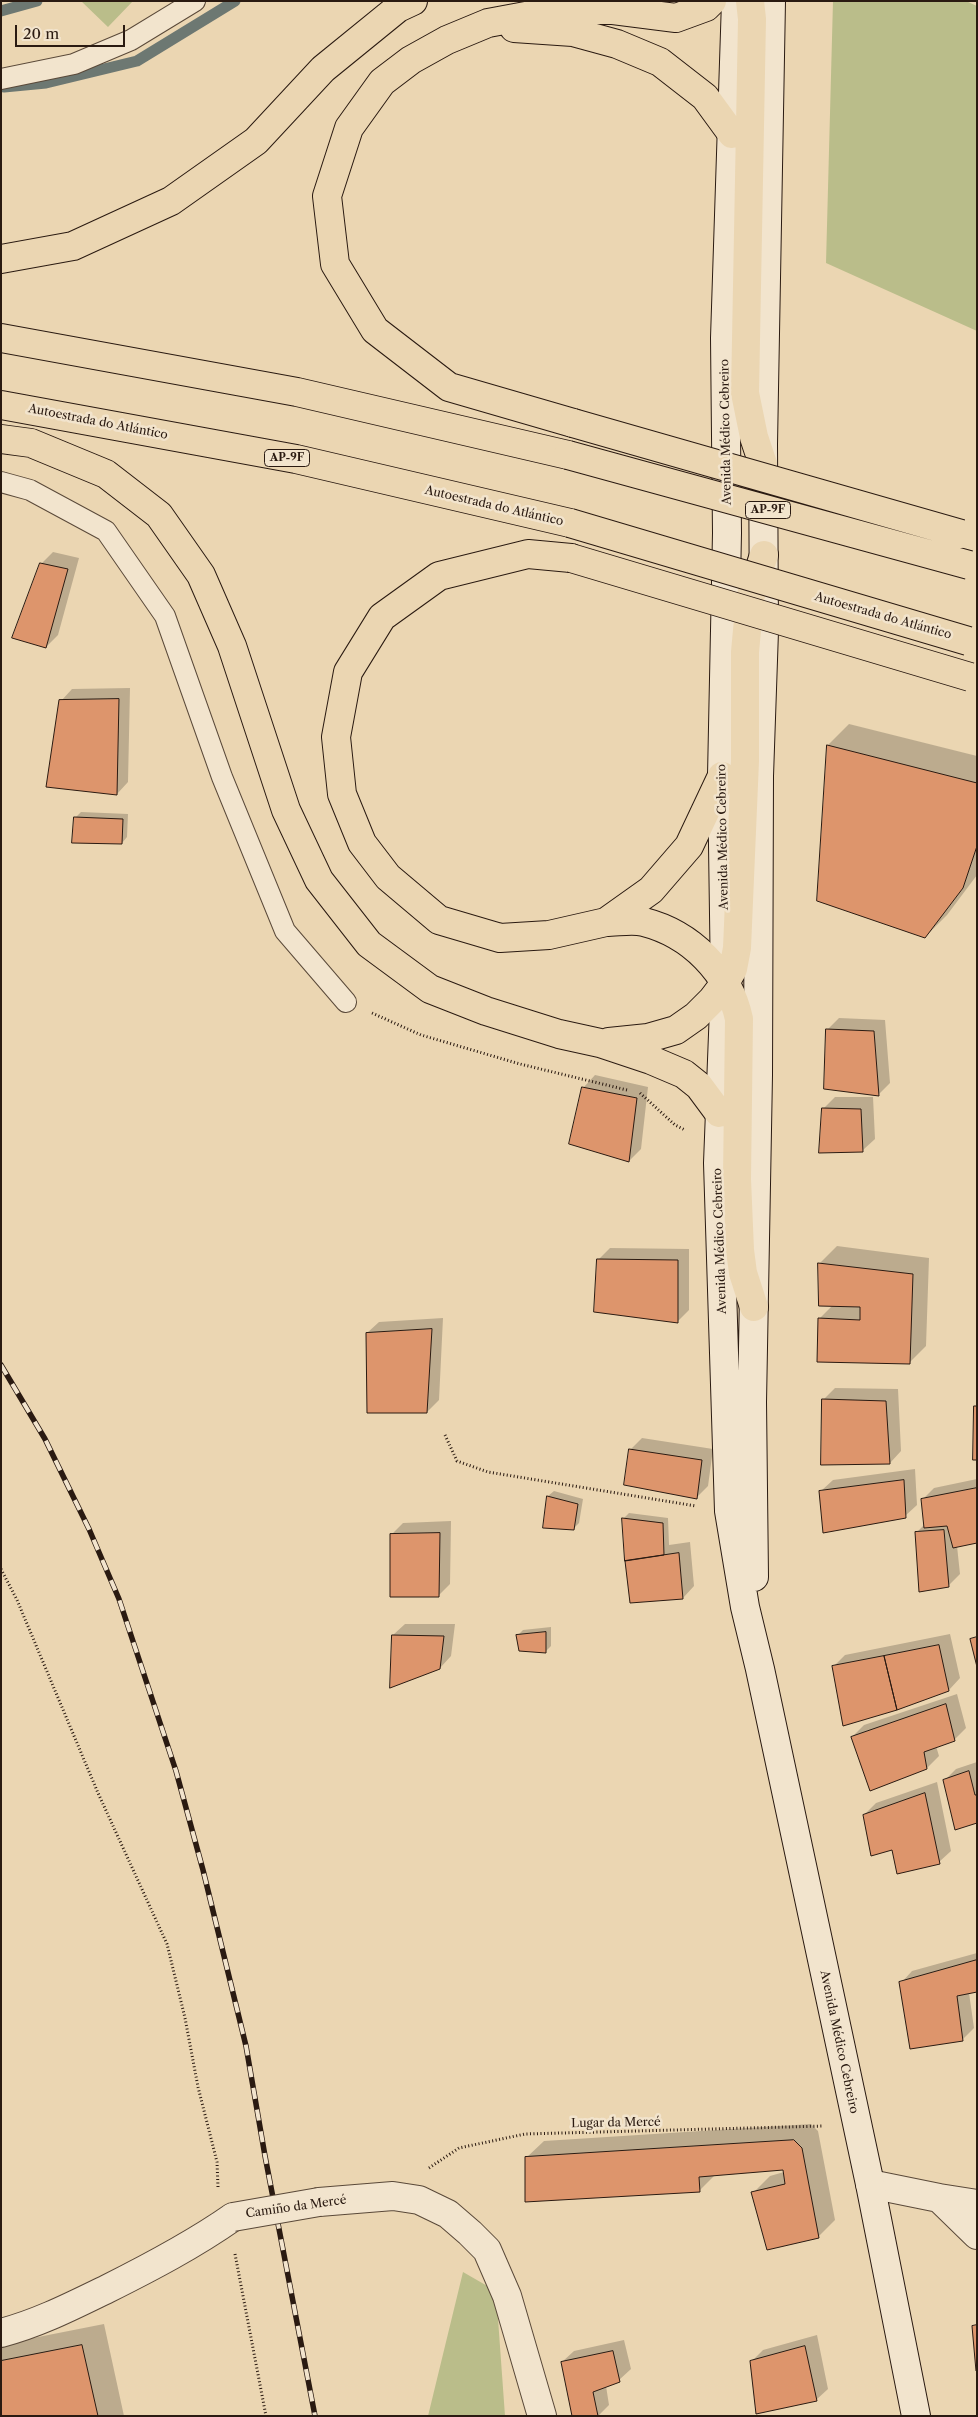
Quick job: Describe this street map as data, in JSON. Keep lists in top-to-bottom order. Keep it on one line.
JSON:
{"streets":{"highway":["Autoestrada do Atlántico","AP-9F"],"main road":["Avenida Médico Cebreiro","Camiño da Mercé"],"path":["Lugar da Mercé"]},"crossings":[["Avenida Médico Cebreiro","Lugar da Mercé"],["Lugar da Mercé","Camiño da Mercé"]],"scale_bar":"20 m"}
